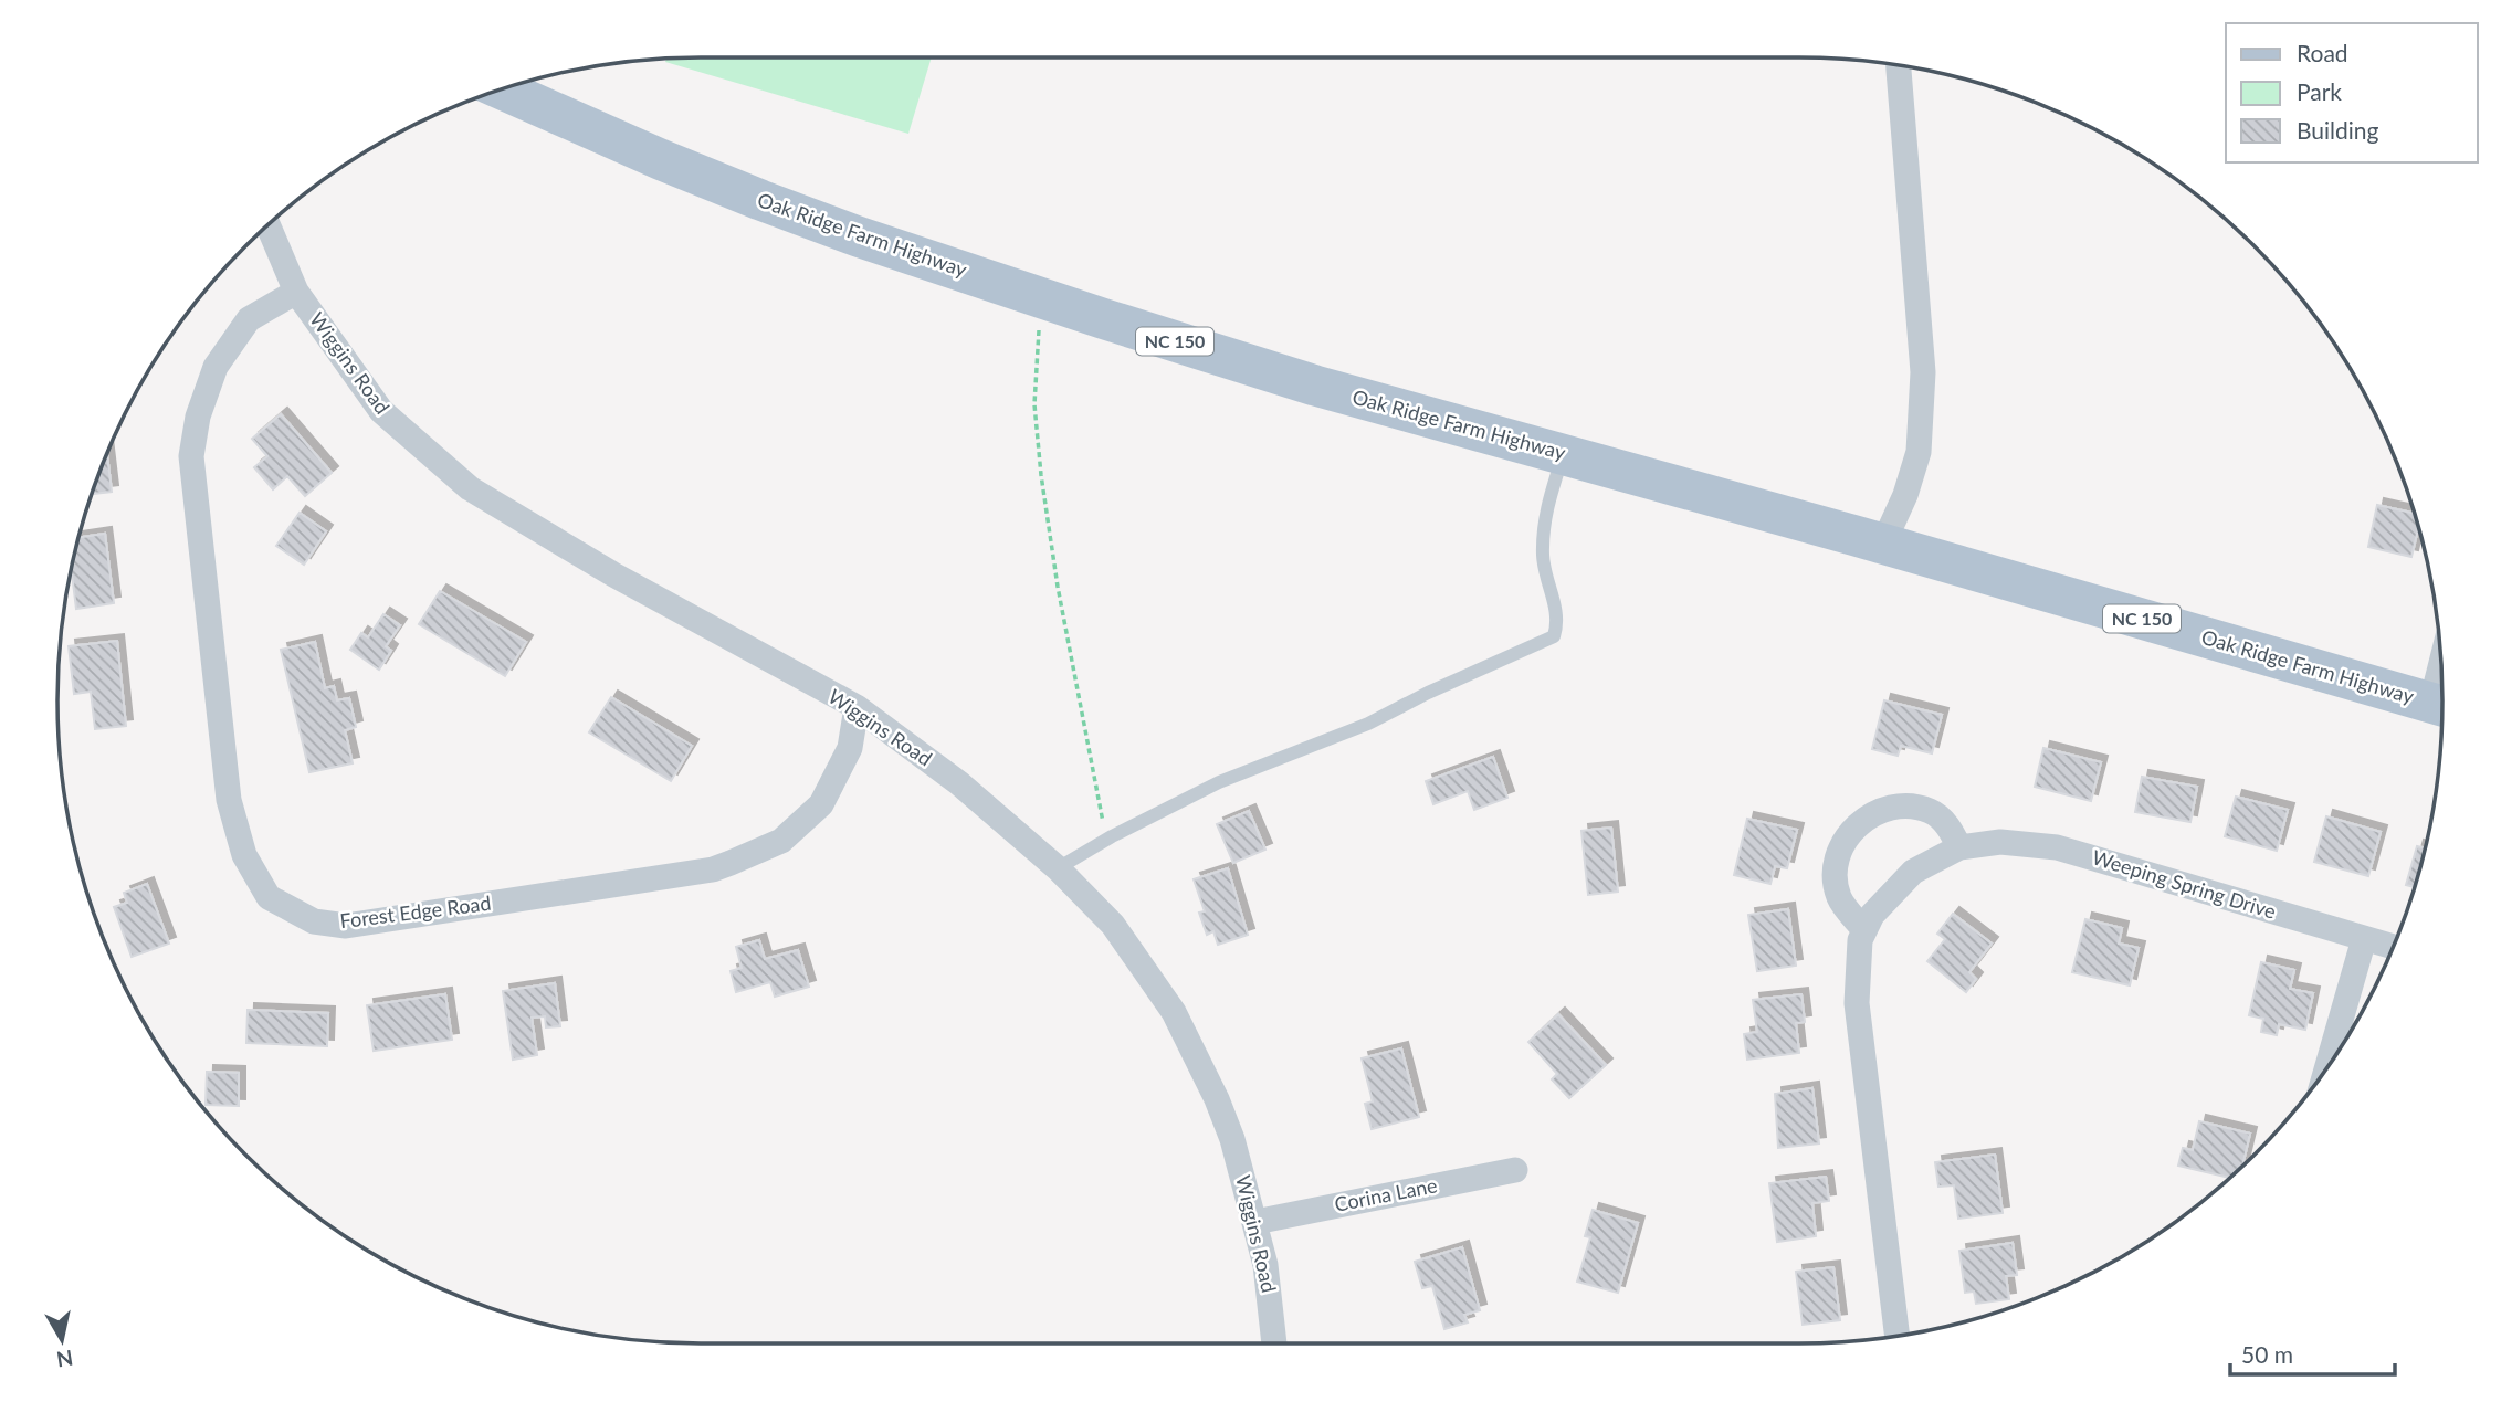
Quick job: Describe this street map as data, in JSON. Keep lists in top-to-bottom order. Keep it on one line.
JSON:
{"streets":{"main road":["Oak Ridge Farm Highway","NC 150"],"street":["Wiggins Road","Weeping Spring Drive","Forest Edge Road","Corina Lane"]},"crossings":[["Wiggins Road","Forest Edge Road"],["Wiggins Road","Corina Lane"]],"legend":["Road","Park","Building"],"scale_bar":"50 m","north":"bottom"}
